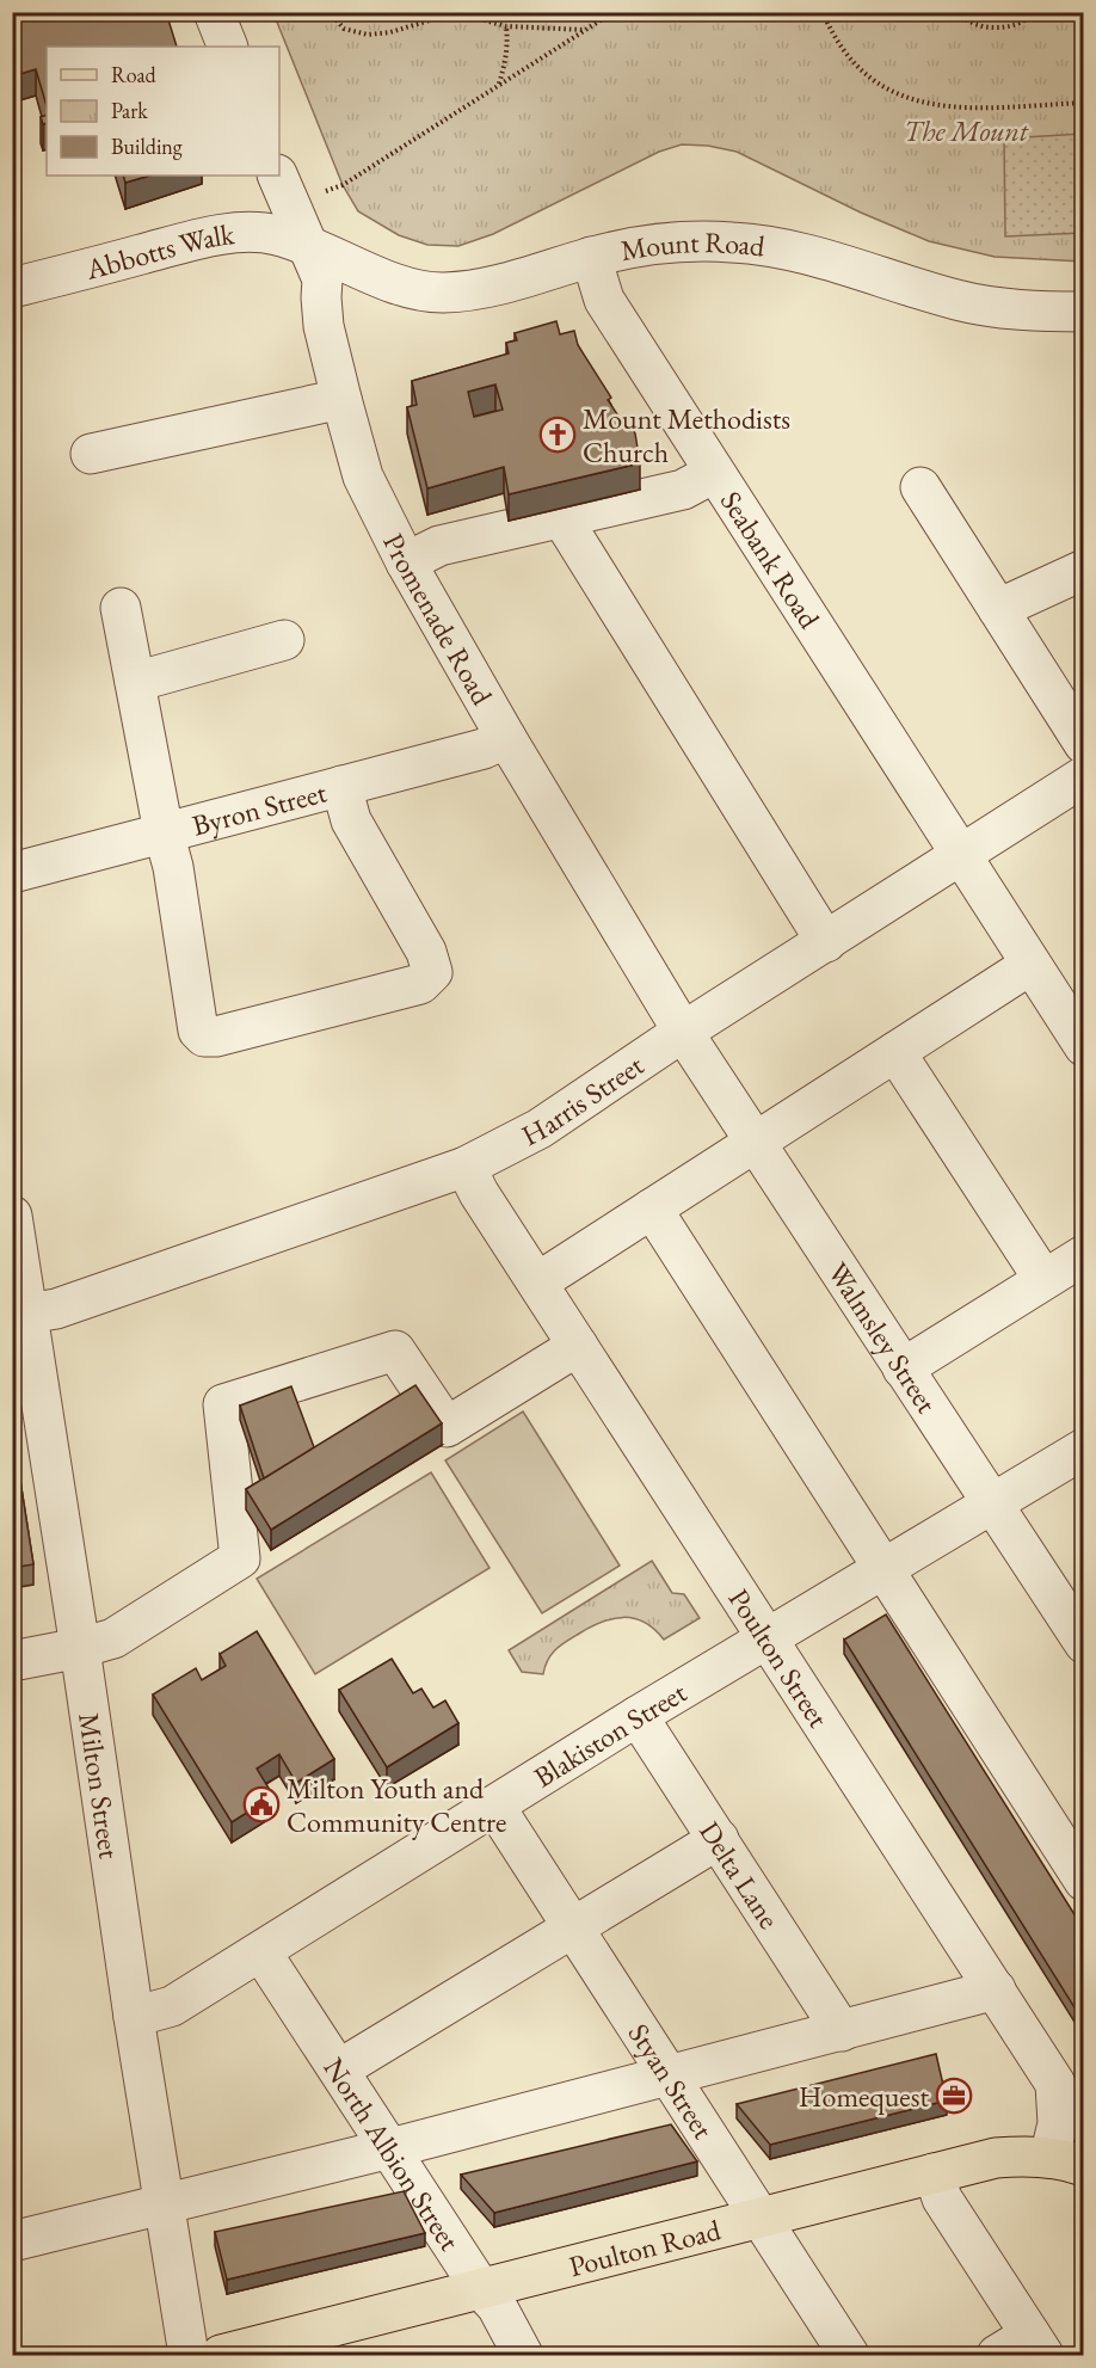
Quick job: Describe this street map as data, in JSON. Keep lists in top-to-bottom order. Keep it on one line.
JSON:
{"streets":{"main road":["Poulton Road"],"street":["Mount Road","Abbotts Walk","Seabank Road","Promenade Road","Byron Street","Harris Street","Walmsley Street","Poulton Street","Blakiston Street","Milton Street","Delta Lane","Styan Street","North Albion Street"]},"crossings":[["Mount Road","Abbotts Walk"],["Mount Road","Seabank Road"],["Mount Road","Promenade Road"],["Abbotts Walk","Promenade Road"],["Seabank Road","Harris Street"],["Promenade Road","Byron Street"],["Promenade Road","Harris Street"],["Promenade Road","Walmsley Street"],["Harris Street","Walmsley Street"],["Harris Street","Poulton Street"],["Harris Street","Milton Street"],["Walmsley Street","Blakiston Street"],["Poulton Street","Blakiston Street"],["Poulton Street","Poulton Road"],["Blakiston Street","Milton Street"],["Blakiston Street","Delta Lane"],["Blakiston Street","Styan Street"],["Blakiston Street","North Albion Street"],["Styan Street","Poulton Road"],["North Albion Street","Poulton Road"]],"parks":["The Mount"],"places":{"church":["Mount Methodists Church"],"public building":["Milton Youth and Community Centre"],"office":["Homequest"]},"legend":["Road","Park","Building"]}
